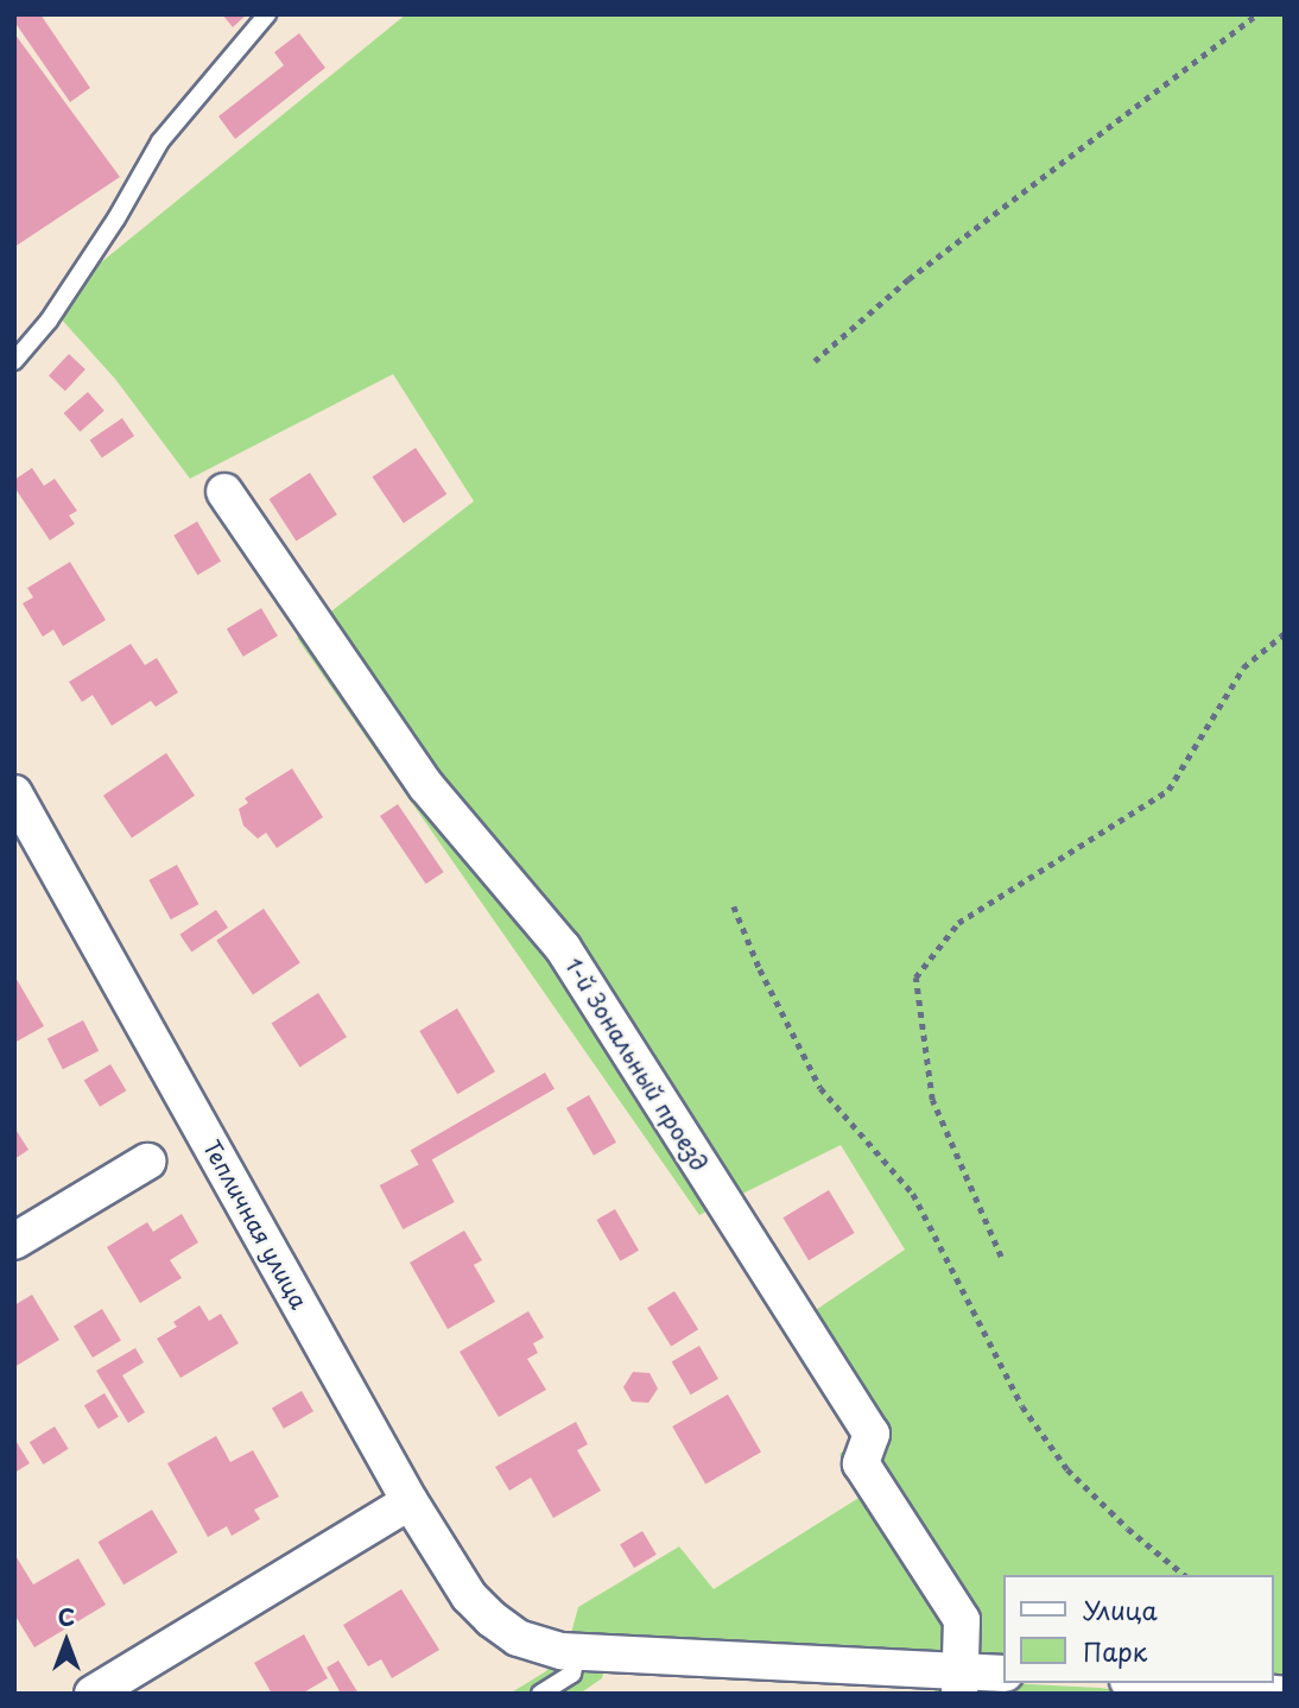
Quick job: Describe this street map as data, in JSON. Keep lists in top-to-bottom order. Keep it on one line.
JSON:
{"streets":{"street":["1-й Зональный проезд","Тепличная улица"]},"legend":["Улица","Парк"],"north":"top"}
